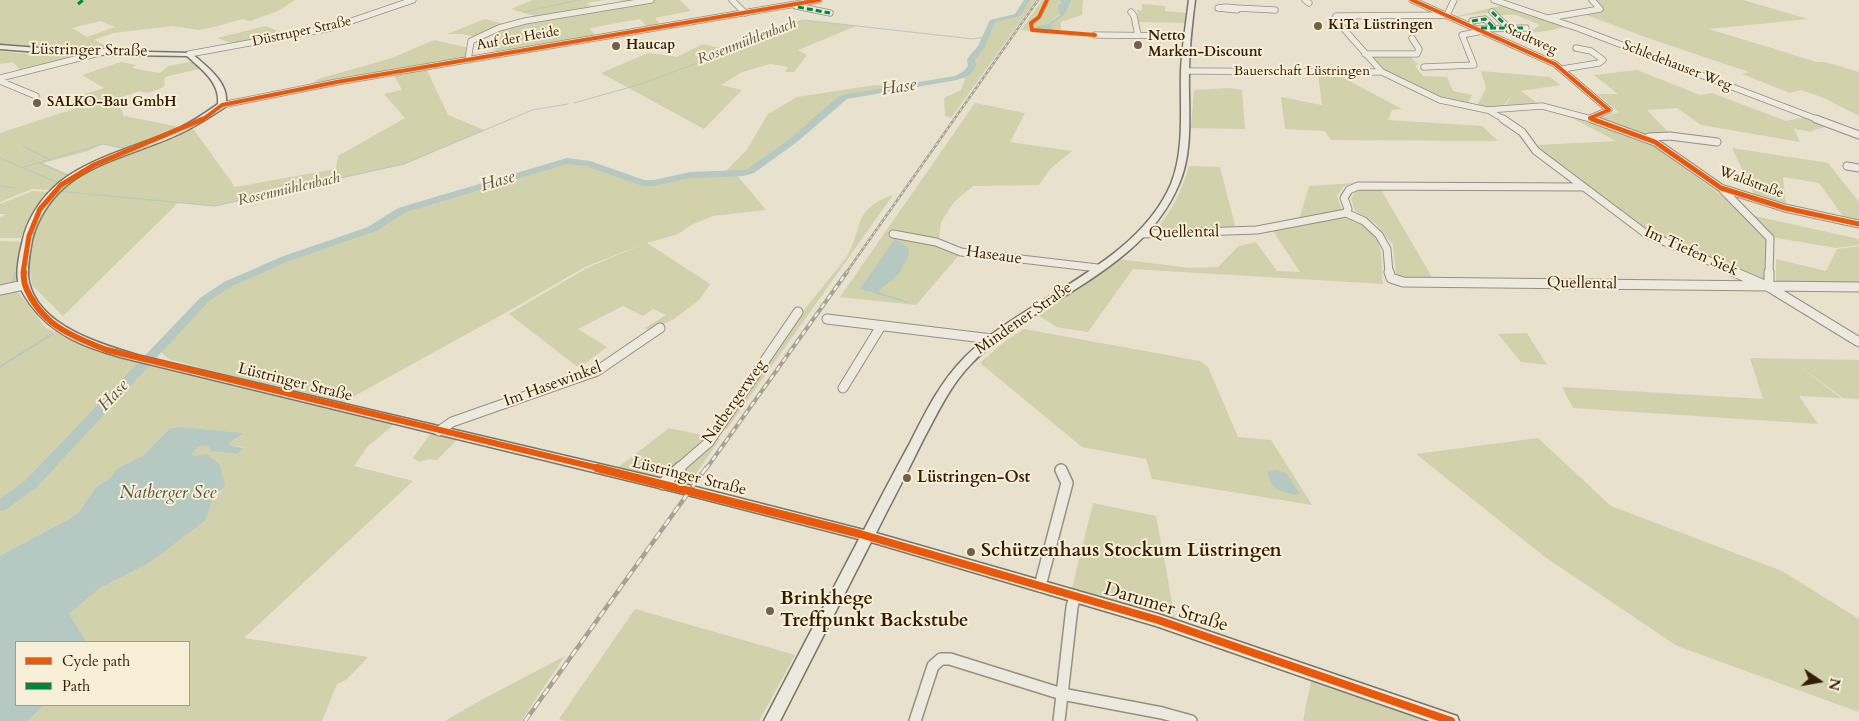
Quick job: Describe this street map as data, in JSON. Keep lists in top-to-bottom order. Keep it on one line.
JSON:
{"streets":{"street":["Düstruper Straße","Auf der Heide","Stadtweg","Lüstringer Straße","Schledehauser Weg","Bauerschaft Lüstringen","Waldstraße","Quellental","Im Tiefen Siek","Haseaue","Mindener Straße","Im Hasewinkel","Natbergerweg","Darumer Straße"]},"crossings":[["Düstruper Straße","Lüstringer Straße"],["Stadtweg","Bauerschaft Lüstringen"],["Lüstringer Straße","Mindener Straße"],["Lüstringer Straße","Im Hasewinkel"],["Lüstringer Straße","Natbergerweg"],["Lüstringer Straße","Darumer Straße"],["Bauerschaft Lüstringen","Waldstraße"],["Bauerschaft Lüstringen","Im Tiefen Siek"],["Bauerschaft Lüstringen","Mindener Straße"],["Quellental","Im Tiefen Siek"],["Quellental","Mindener Straße"],["Haseaue","Mindener Straße"],["Mindener Straße","Darumer Straße"]],"water":["Rosenmühlenbach","Hase","Natberger See"],"places":["KiTa Lüstringen","Netto Marken-Discount","Haucap","SALKO-Bau GmbH","Lüstringen-Ost","Schützenhaus Stockum Lüstringen","Brinkhege Treffpunkt Backstube"],"legend":["Cycle path","Path"],"north":"right"}
